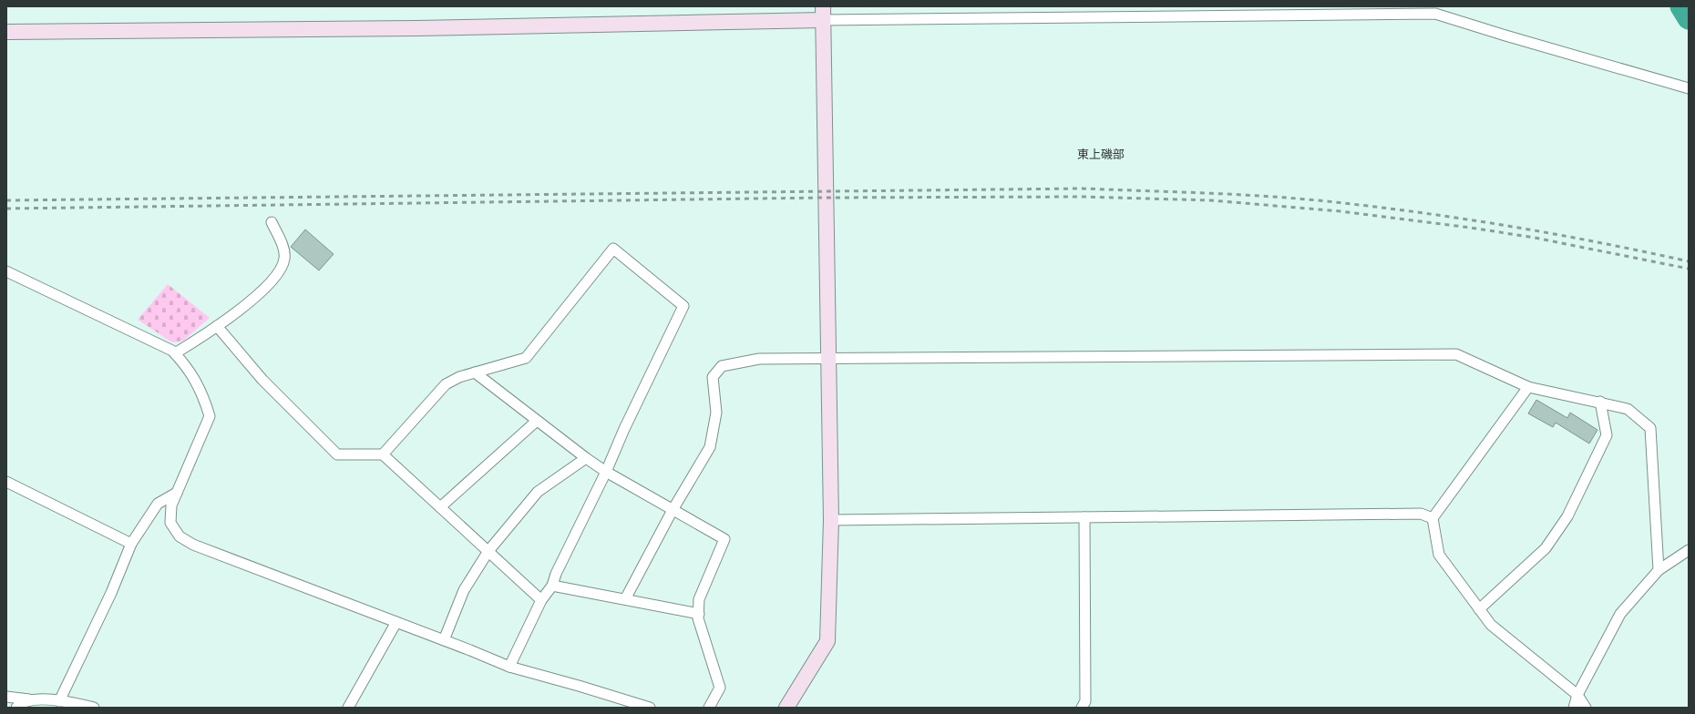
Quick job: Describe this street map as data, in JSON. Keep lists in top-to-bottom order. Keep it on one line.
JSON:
{"districts":["東上磯部"]}
